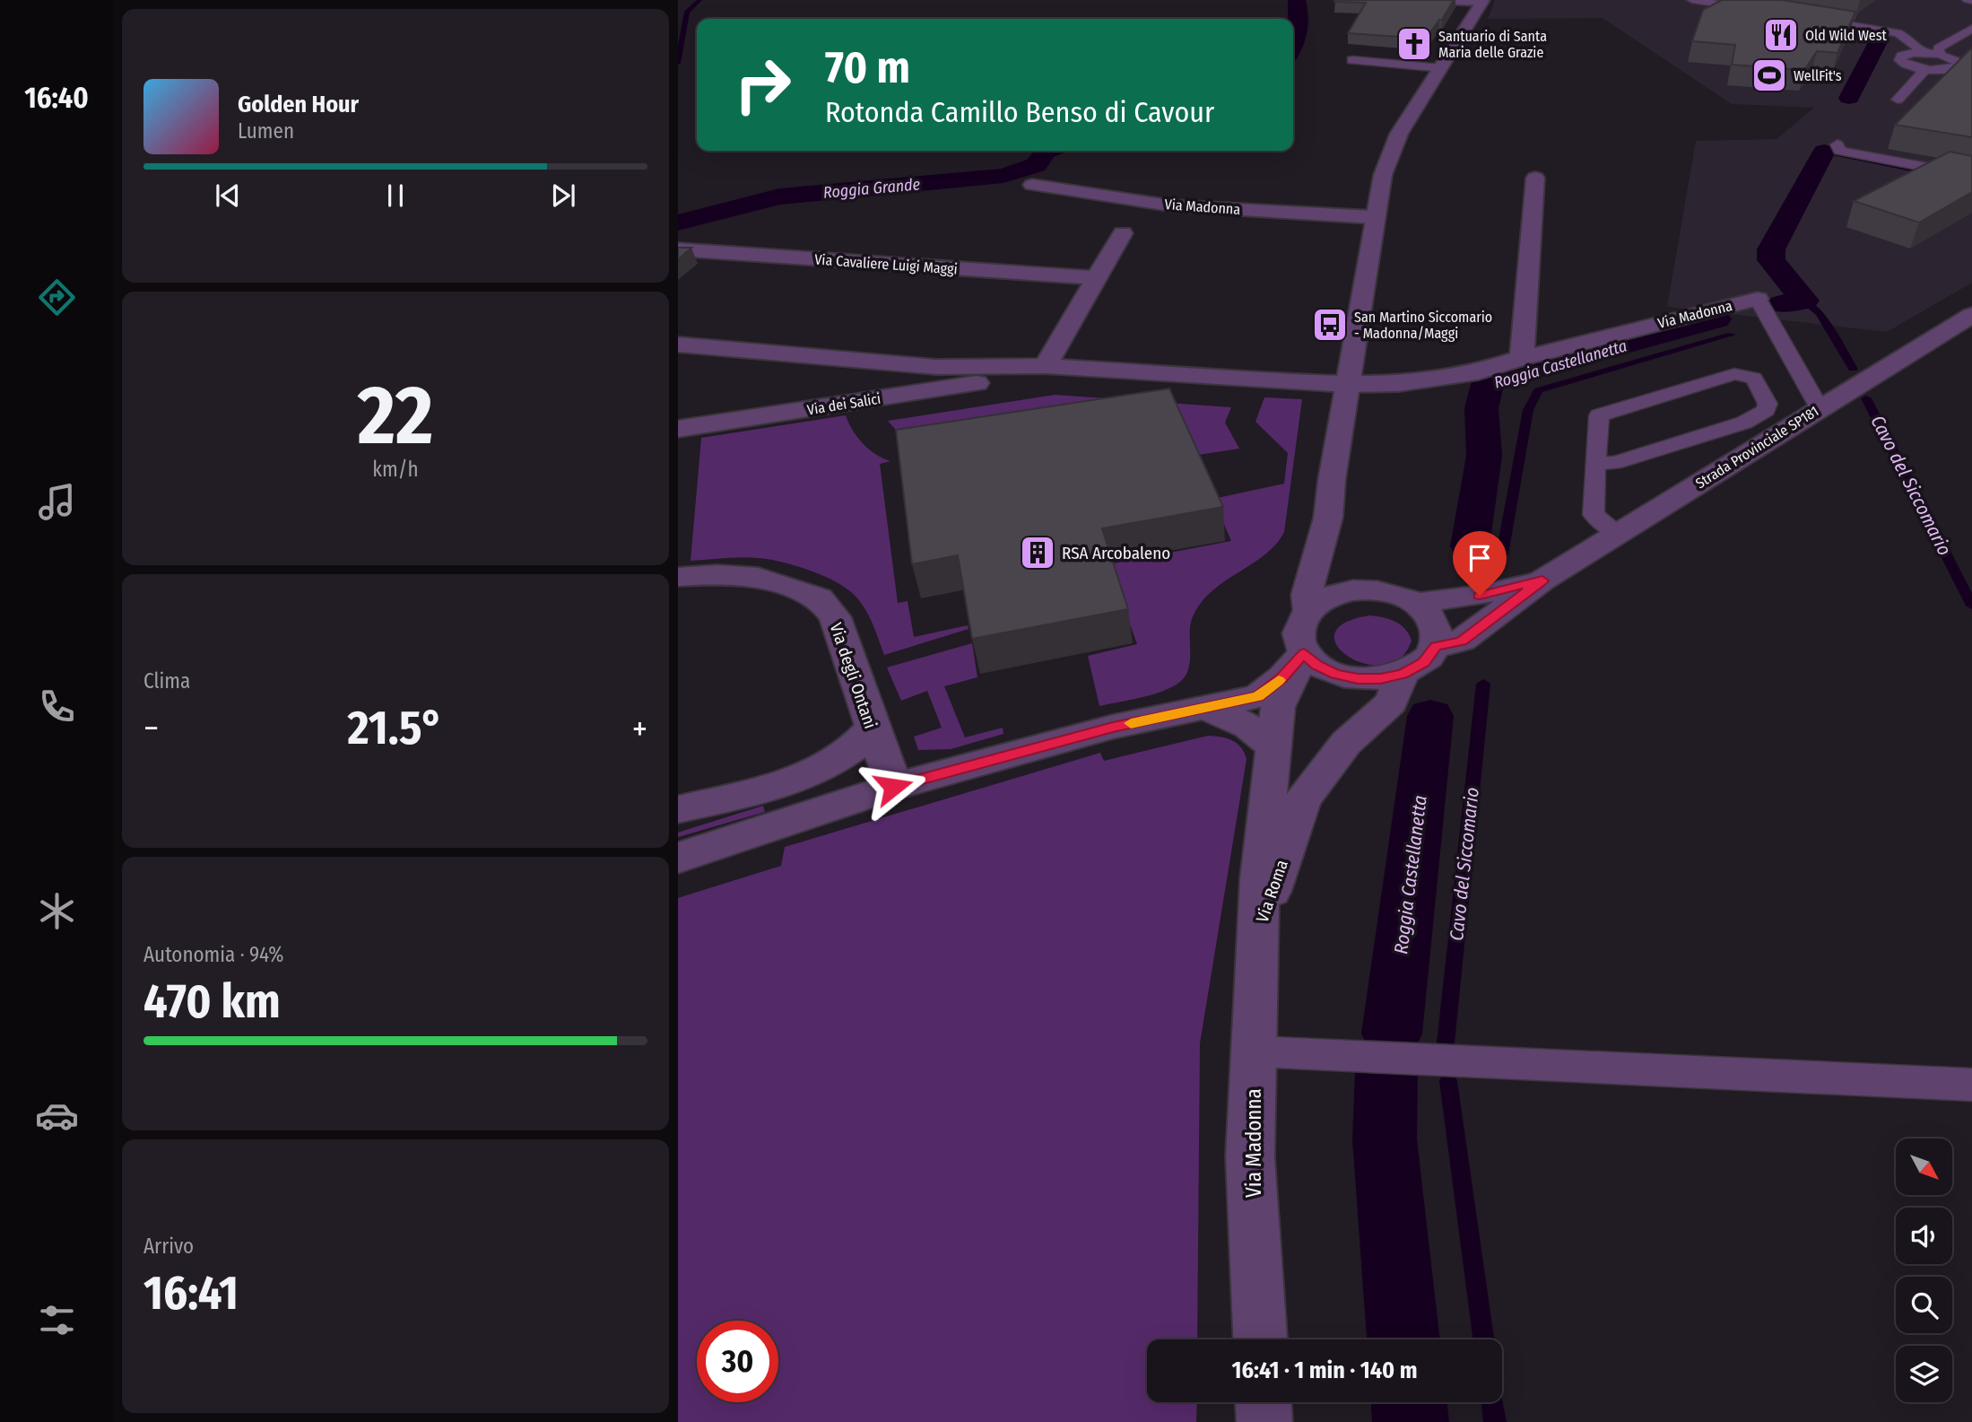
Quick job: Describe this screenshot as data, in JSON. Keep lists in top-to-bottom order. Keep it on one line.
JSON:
{"streets":{"street":["Via Madonna","Via Cavaliere Luigi Maggi","Via dei Salici","Strada Provinciale SP181","Via degli Ontani","Via Roma"]},"crossings":[["Via Madonna","Via Roma"],["Strada Provinciale SP181","Via Roma"]],"water":["Roggia Grande","Roggia Castellanetta","Cavo del Siccomario"],"places":{"restaurant":["Old Wild West"],"church":["Santuario di Santa Maria delle Grazie"],"sports":["WellFit's"],"bus stop":["San Martino Siccomario - Madonna/Maggi"],"building":["RSA Arcobaleno"]},"north":"bottom right","page":{"tabs":"16:40","turn":["70 m","Rotonda Camillo Benso di Cavour"],"song":["Golden Hour","Lumen"],"tile":[["22","km/h"],"Clima",["Autonomia · 94%","470 km"],["Arrivo","16:41"]],"heat":["−","21.5°","+"],"limit":"30","trip":"16:41 · 1 min · 140 m"}}
